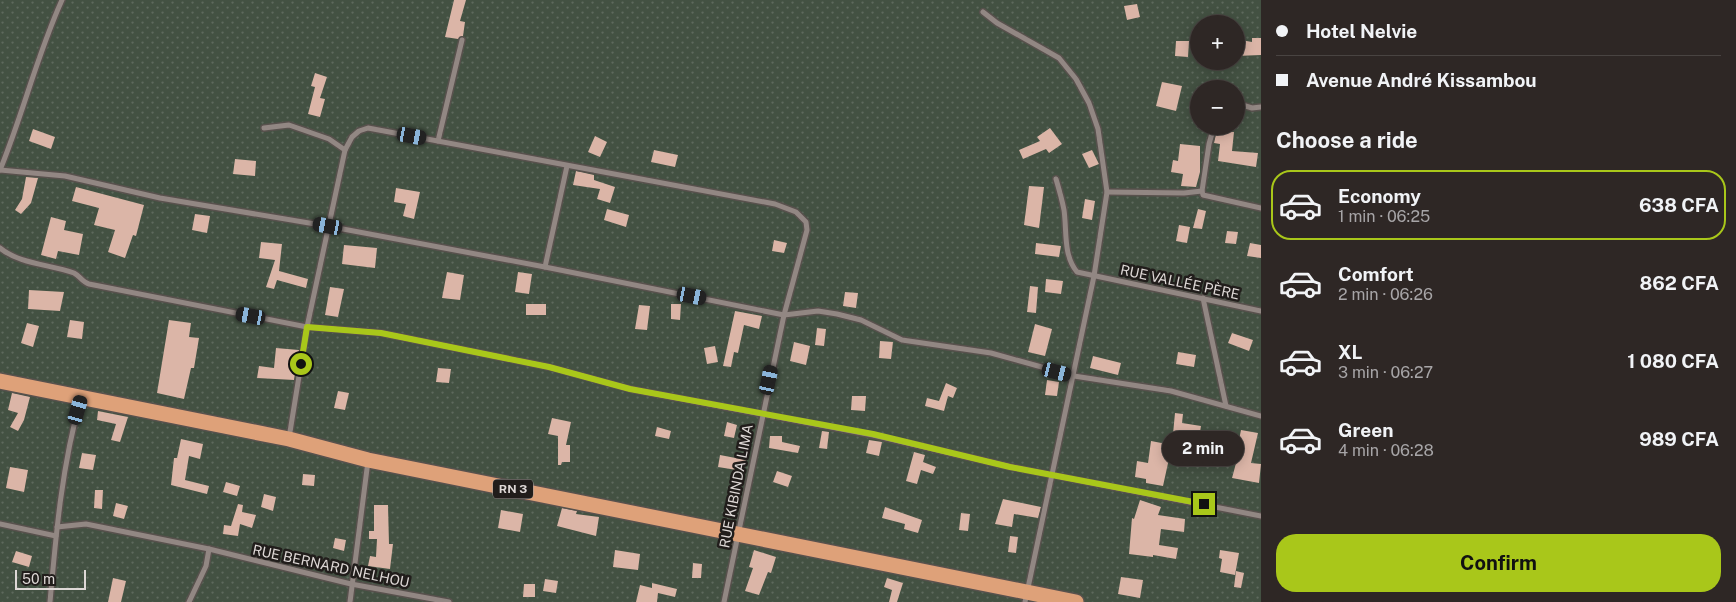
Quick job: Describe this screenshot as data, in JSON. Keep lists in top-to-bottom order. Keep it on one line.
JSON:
{"streets":{"highway":["RN 3"],"street":["RUE VALLÉE PÈRE","RUE KIBINDA LIMA","RUE BERNARD NELHOU"]},"crossings":[["RUE KIBINDA LIMA","RN 3"]],"scale_bar":"50 m","page":{"banner":["Hotel Nelvie","Avenue André Kissambou"],"map_buttons":["+","−"],"heading":"Choose a ride","list":[{"name":"Economy","note":"1 min · 06:25","value":"638 CFA"},{"name":"Comfort","note":"2 min · 06:26","value":"862 CFA"},{"name":"XL","note":"3 min · 06:27","value":"1 080 CFA"},{"name":"Green","note":"4 min · 06:28","value":"989 CFA"}],"bubble":"2 min","buttons":"Confirm","scale":"50 m"}}
